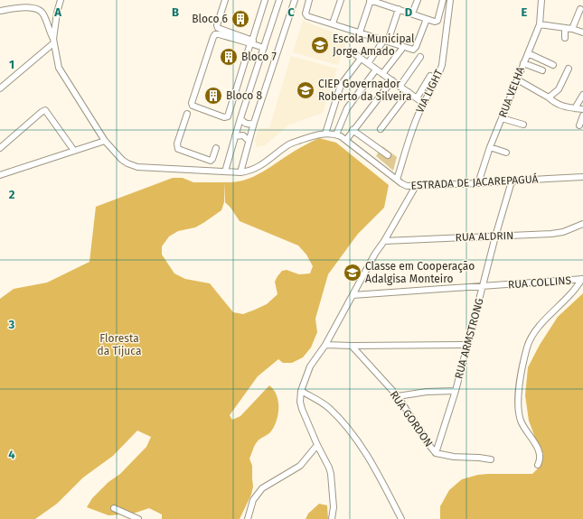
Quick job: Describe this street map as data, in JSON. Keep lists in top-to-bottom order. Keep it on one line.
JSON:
{"streets":{"street":["VIA LIGHT","RUA VELHA","ESTRADA DE JACAREPAGUÁ","RUA ALDRIN","RUA COLLINS","RUA ARMSTRONG","RUA GORDON"]},"crossings":[["VIA LIGHT","ESTRADA DE JACAREPAGUÁ"],["RUA VELHA","ESTRADA DE JACAREPAGUÁ"],["ESTRADA DE JACAREPAGUÁ","RUA ARMSTRONG"],["RUA ALDRIN","RUA ARMSTRONG"],["RUA COLLINS","RUA ARMSTRONG"],["RUA ARMSTRONG","RUA GORDON"]],"parks":["Floresta da Tijuca"],"places":{"building":["Bloco 6","Bloco 7","Bloco 8"],"school or university":["Escola Municipal Jorge Amado","CIEP Governador Roberto da Silveira","Classe em Cooperação Adalgisa Monteiro"]},"grid":{"columns":["A","B","C","D","E"],"rows":["1","2","3","4"]}}
